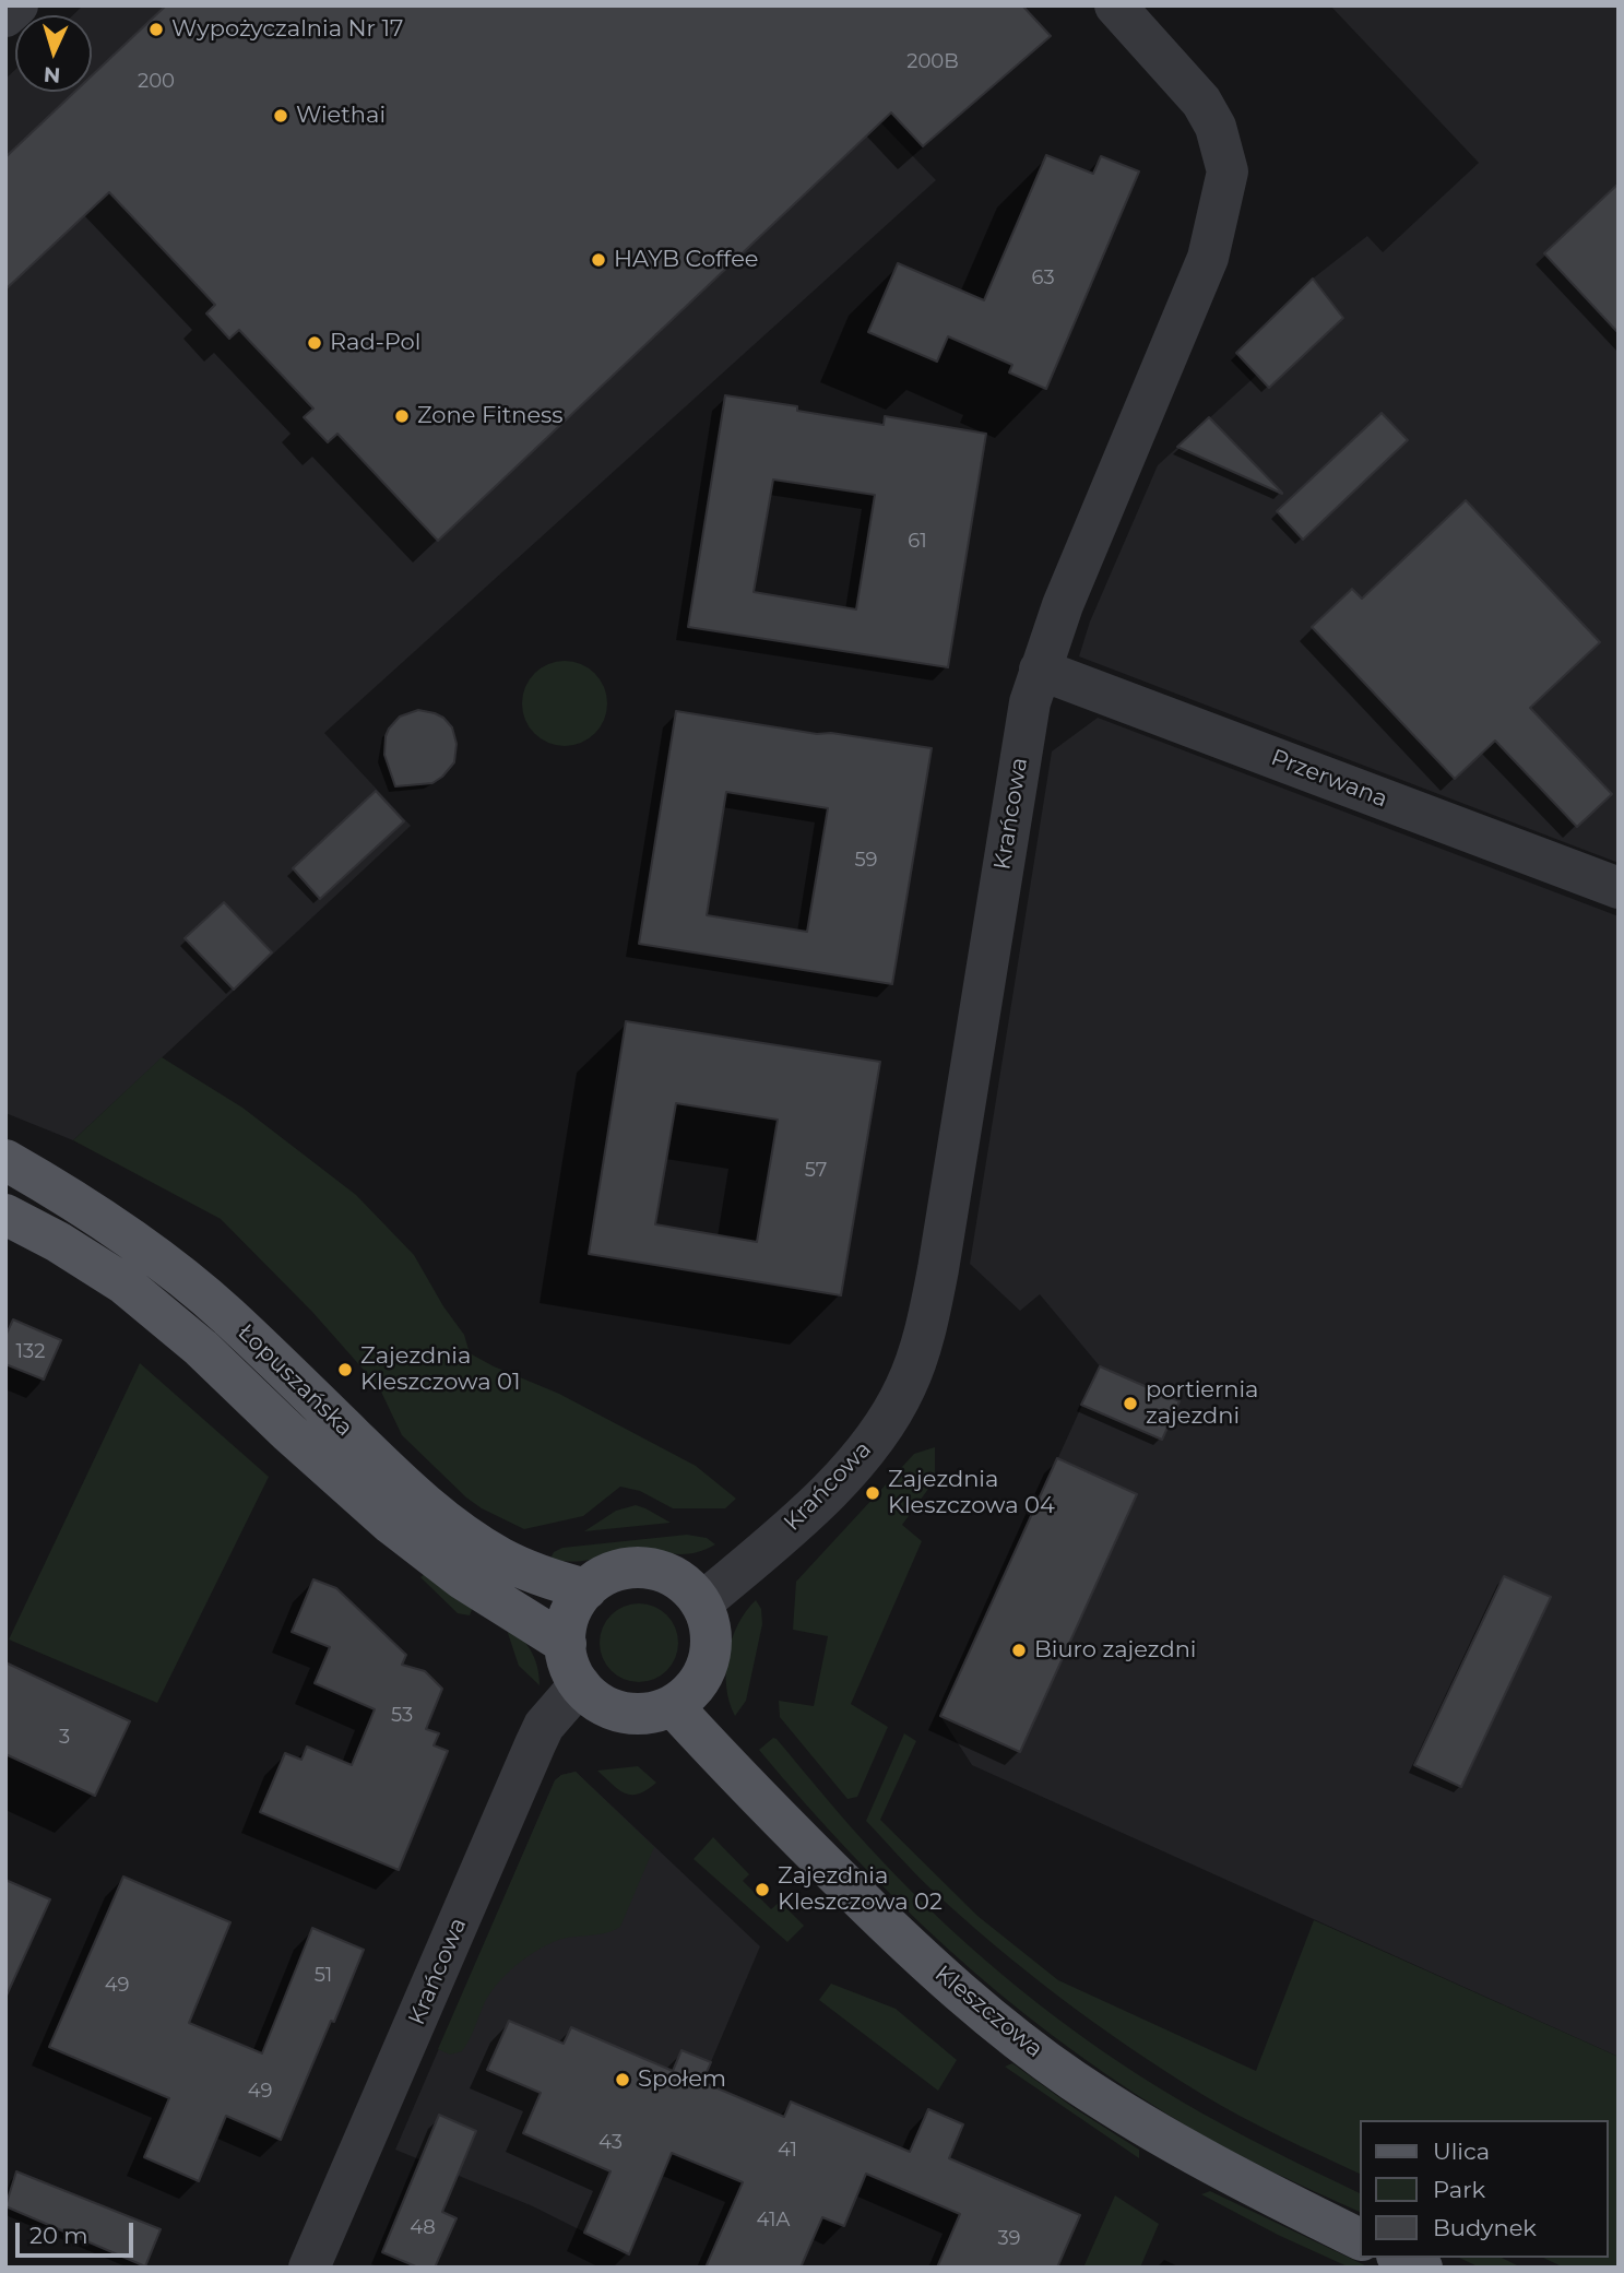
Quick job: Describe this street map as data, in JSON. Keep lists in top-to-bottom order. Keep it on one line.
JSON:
{"streets":{"main road":["Łopuszańska","Kleszczowa"],"street":["Przerwana","Krańcowa"]},"crossings":[["Przerwana","Krańcowa"],["Krańcowa","Łopuszańska"],["Krańcowa","Kleszczowa"],["Łopuszańska","Kleszczowa"]],"places":["Wypożyczalnia Nr 17","Wiethai","HAYB Coffee","Rad-Pol","Zone Fitness","Zajezdnia Kleszczowa 01","portiernia zajezdni","Zajezdnia Kleszczowa 04","Biuro zajezdni","Zajezdnia Kleszczowa 02","Społem"],"house_numbers":["200B","200","63","61","59","57","132","53","3","51","49","49","43","41","41A","48","39"],"legend":["Ulica","Park","Budynek"],"scale_bar":"20 m","north":"bottom"}
